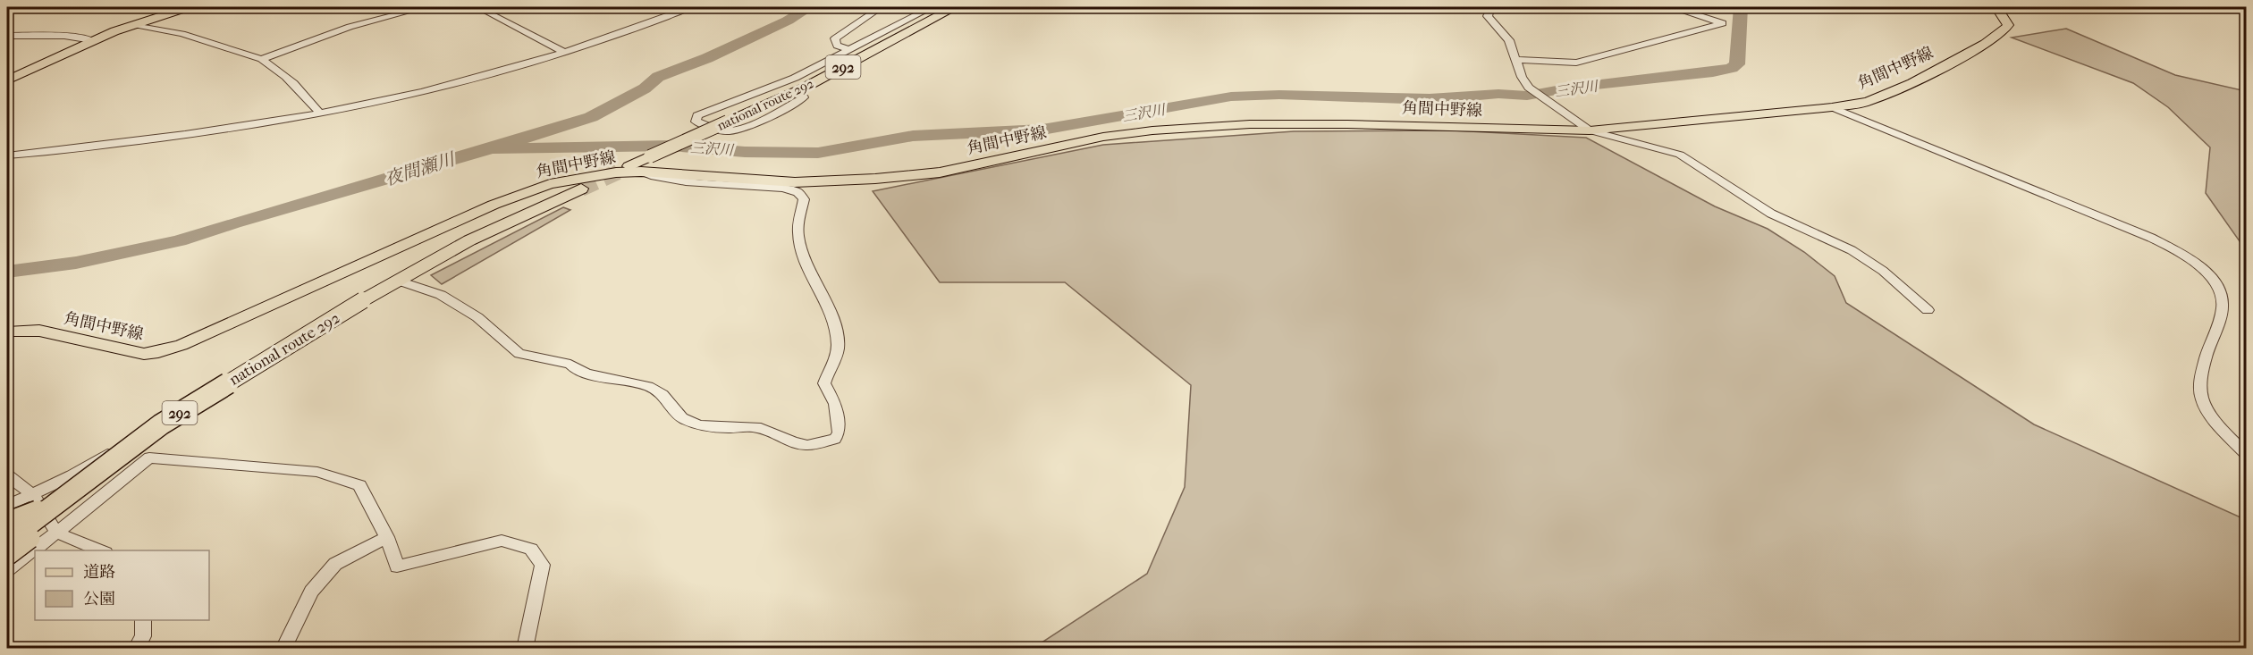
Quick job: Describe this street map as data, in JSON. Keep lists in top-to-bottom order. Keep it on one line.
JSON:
{"streets":{"highway":["292","national route 292"],"main road":["角間中野線"]},"crossings":[["292","national route 292"],["角間中野線","national route 292"]],"water":["三沢川","夜間瀬川"],"legend":["道路","公園"]}
